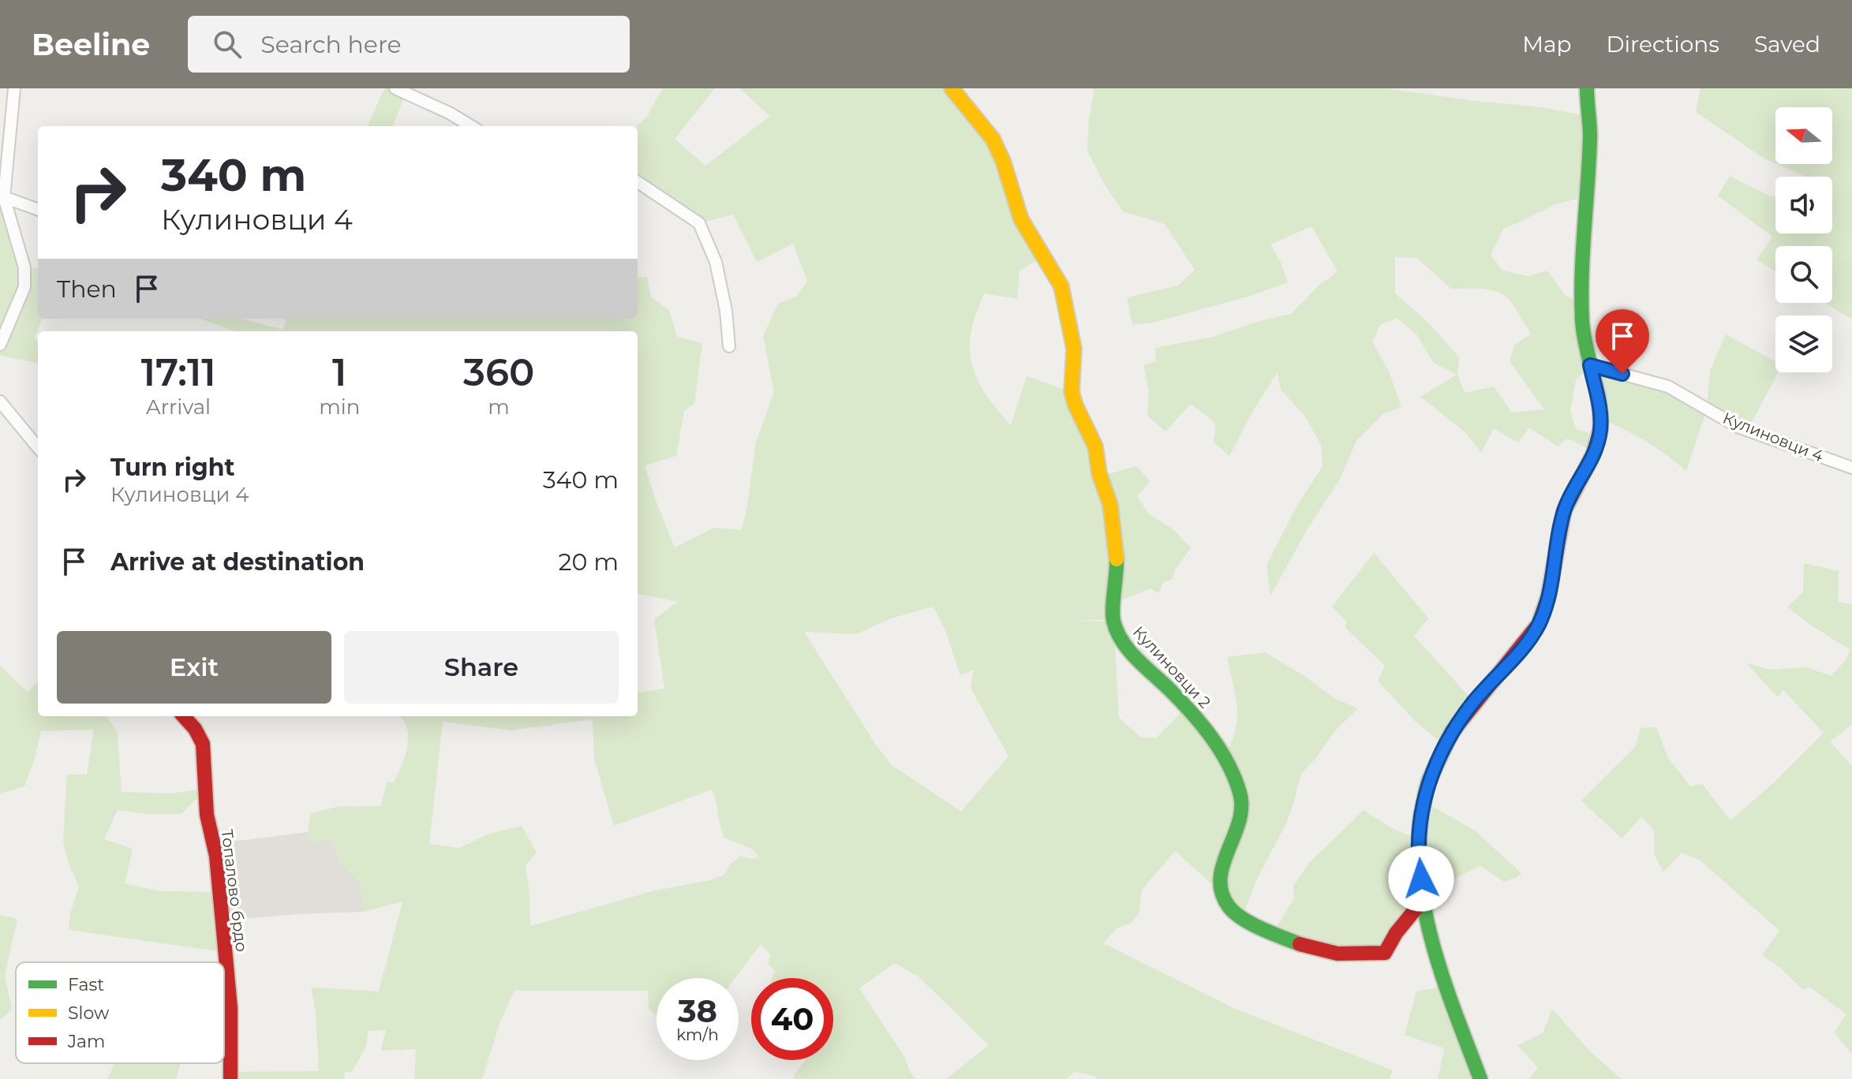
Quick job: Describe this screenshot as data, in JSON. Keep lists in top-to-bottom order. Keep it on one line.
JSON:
{"streets":{"street":["Кулиновци 4","Кулиновци 2","Топалово брдо"]},"legend":["Fast","Slow","Jam"],"north":"left","page":{"header":"Beeline","search":"Search here","nav":["Map","Directions","Saved"],"turn":["340 m","Кулиновци 4"],"then":"Then","eta":["17:11","Arrival","1","min","360","m"],"list":[{"name":"Turn right","note":"Кулиновци 4","value":"340 m"},{"name":"Arrive at destination","value":"20 m"}],"buttons":["Exit","Share"],"speed":"38 km/h","limit":"40"}}
